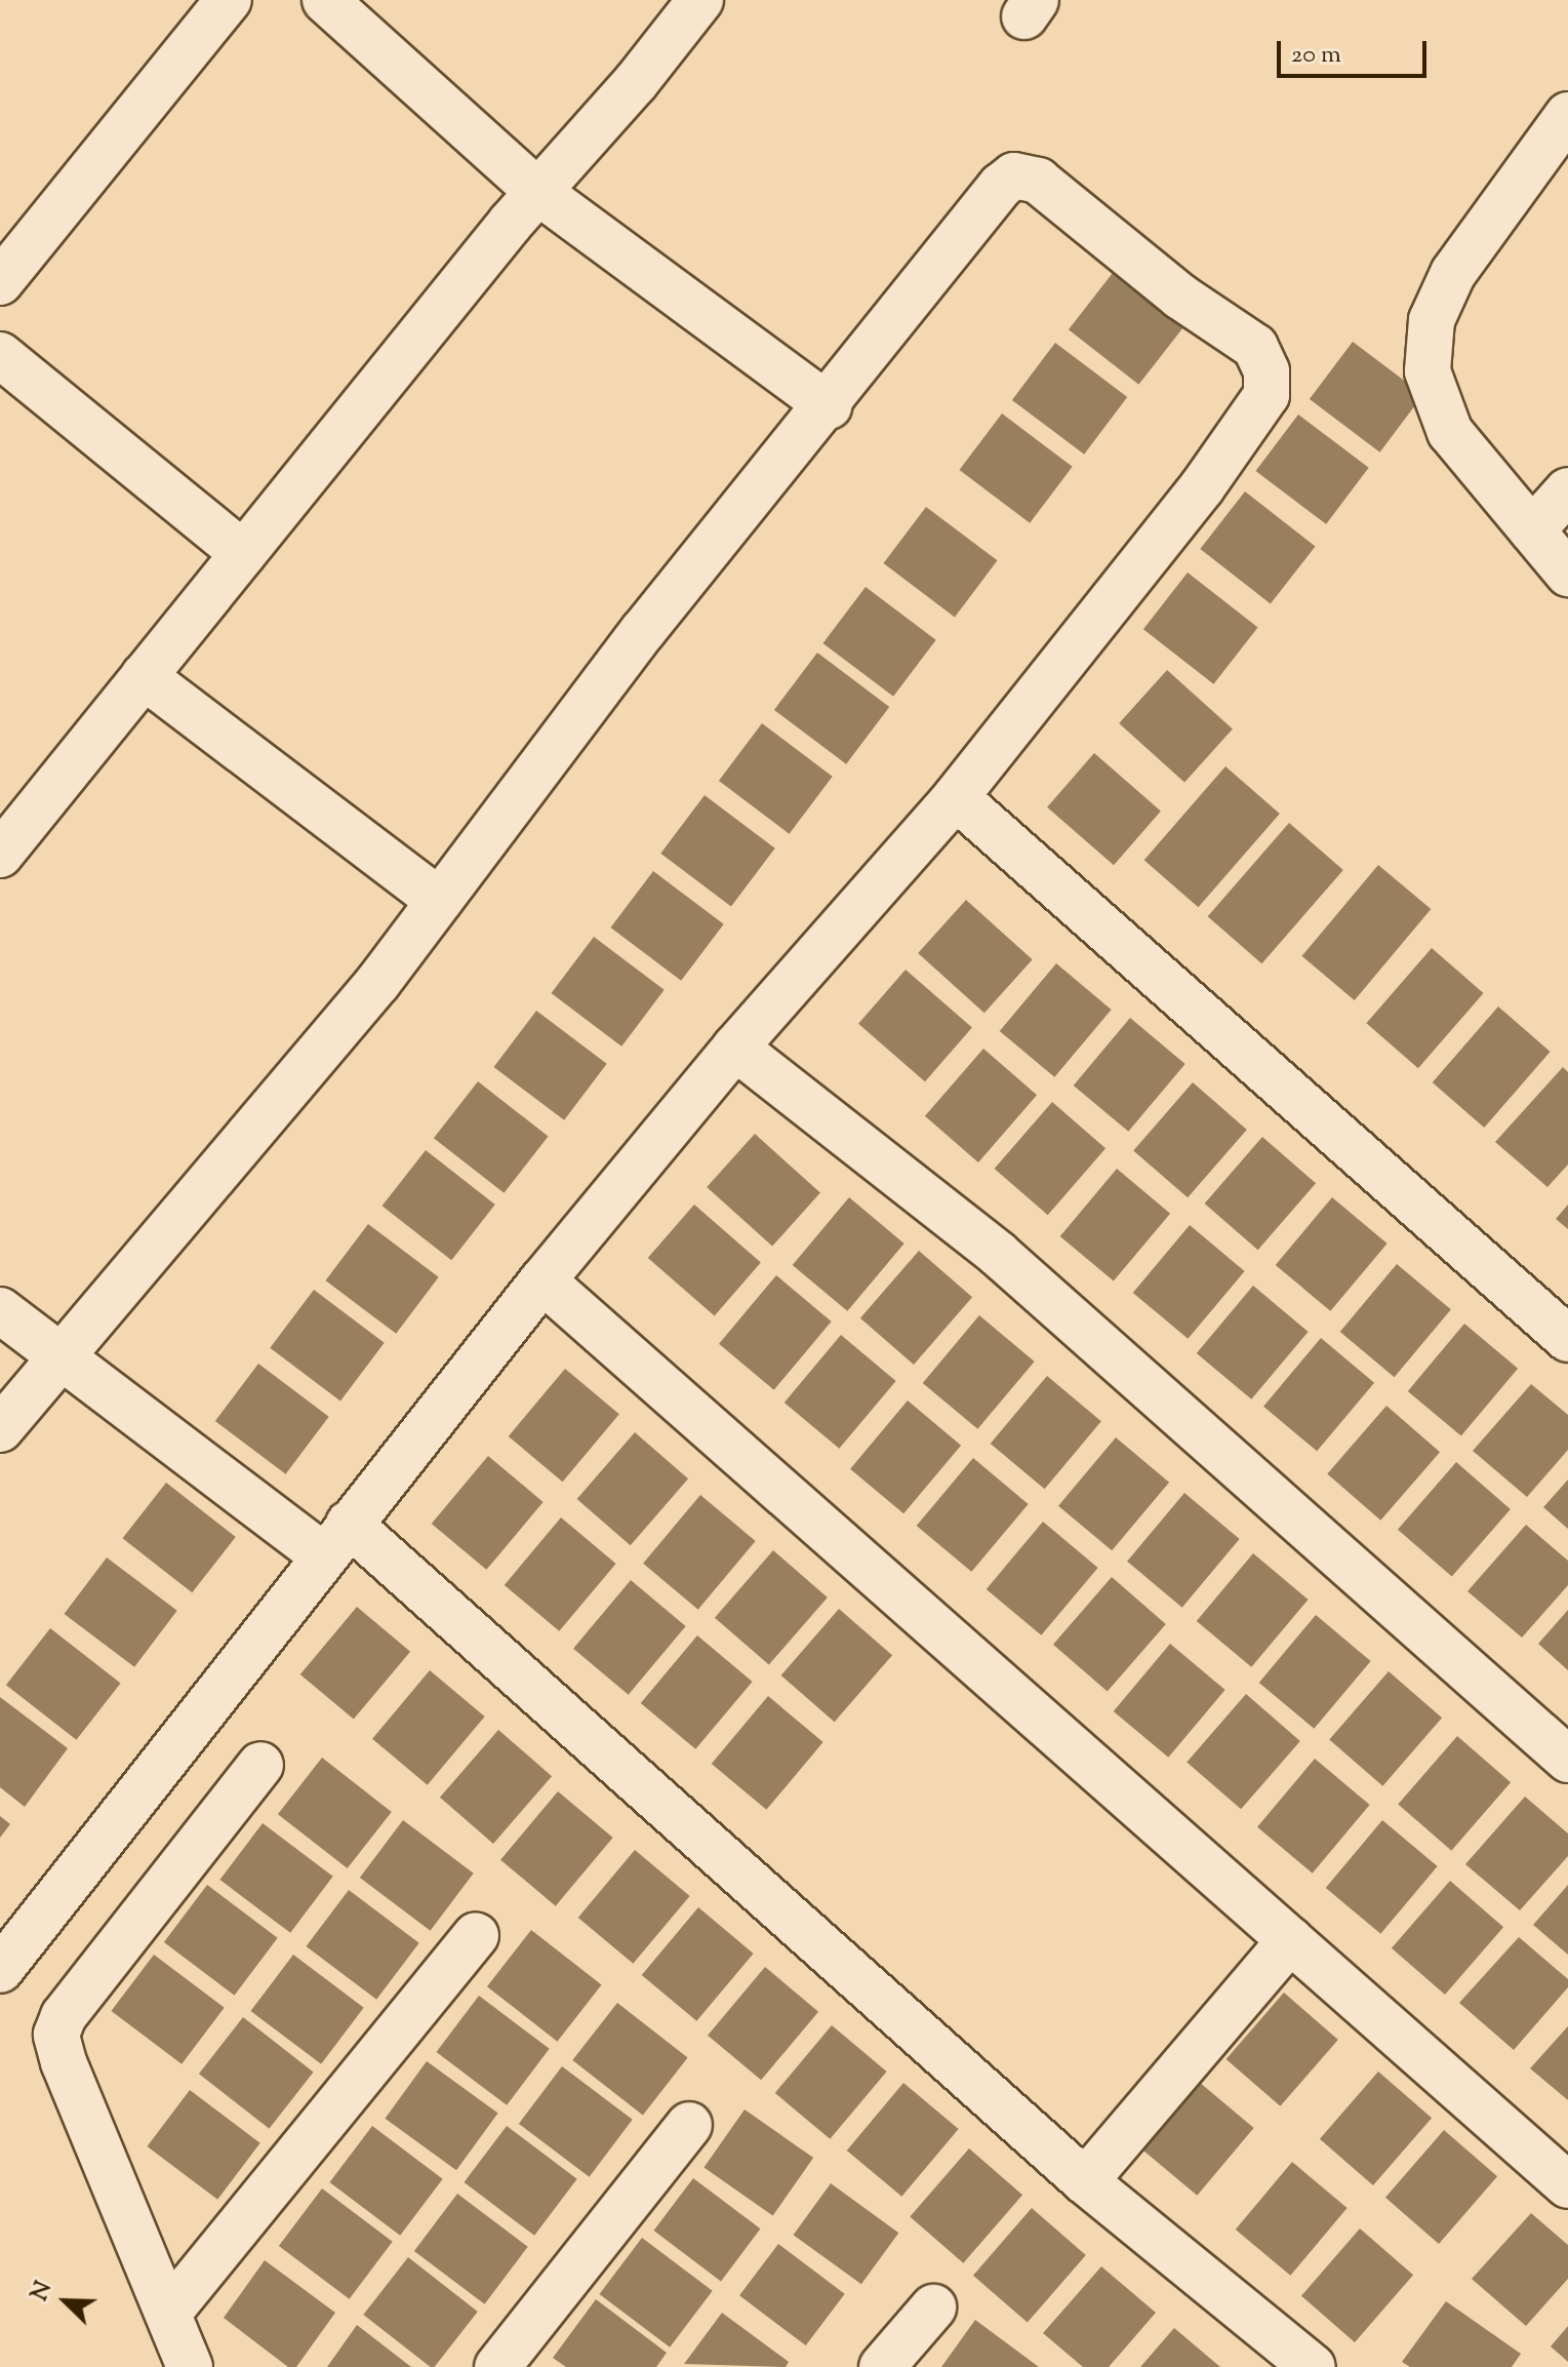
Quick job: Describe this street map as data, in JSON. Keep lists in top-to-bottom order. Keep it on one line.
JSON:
{"scale_bar":"20 m","north":"top left"}
